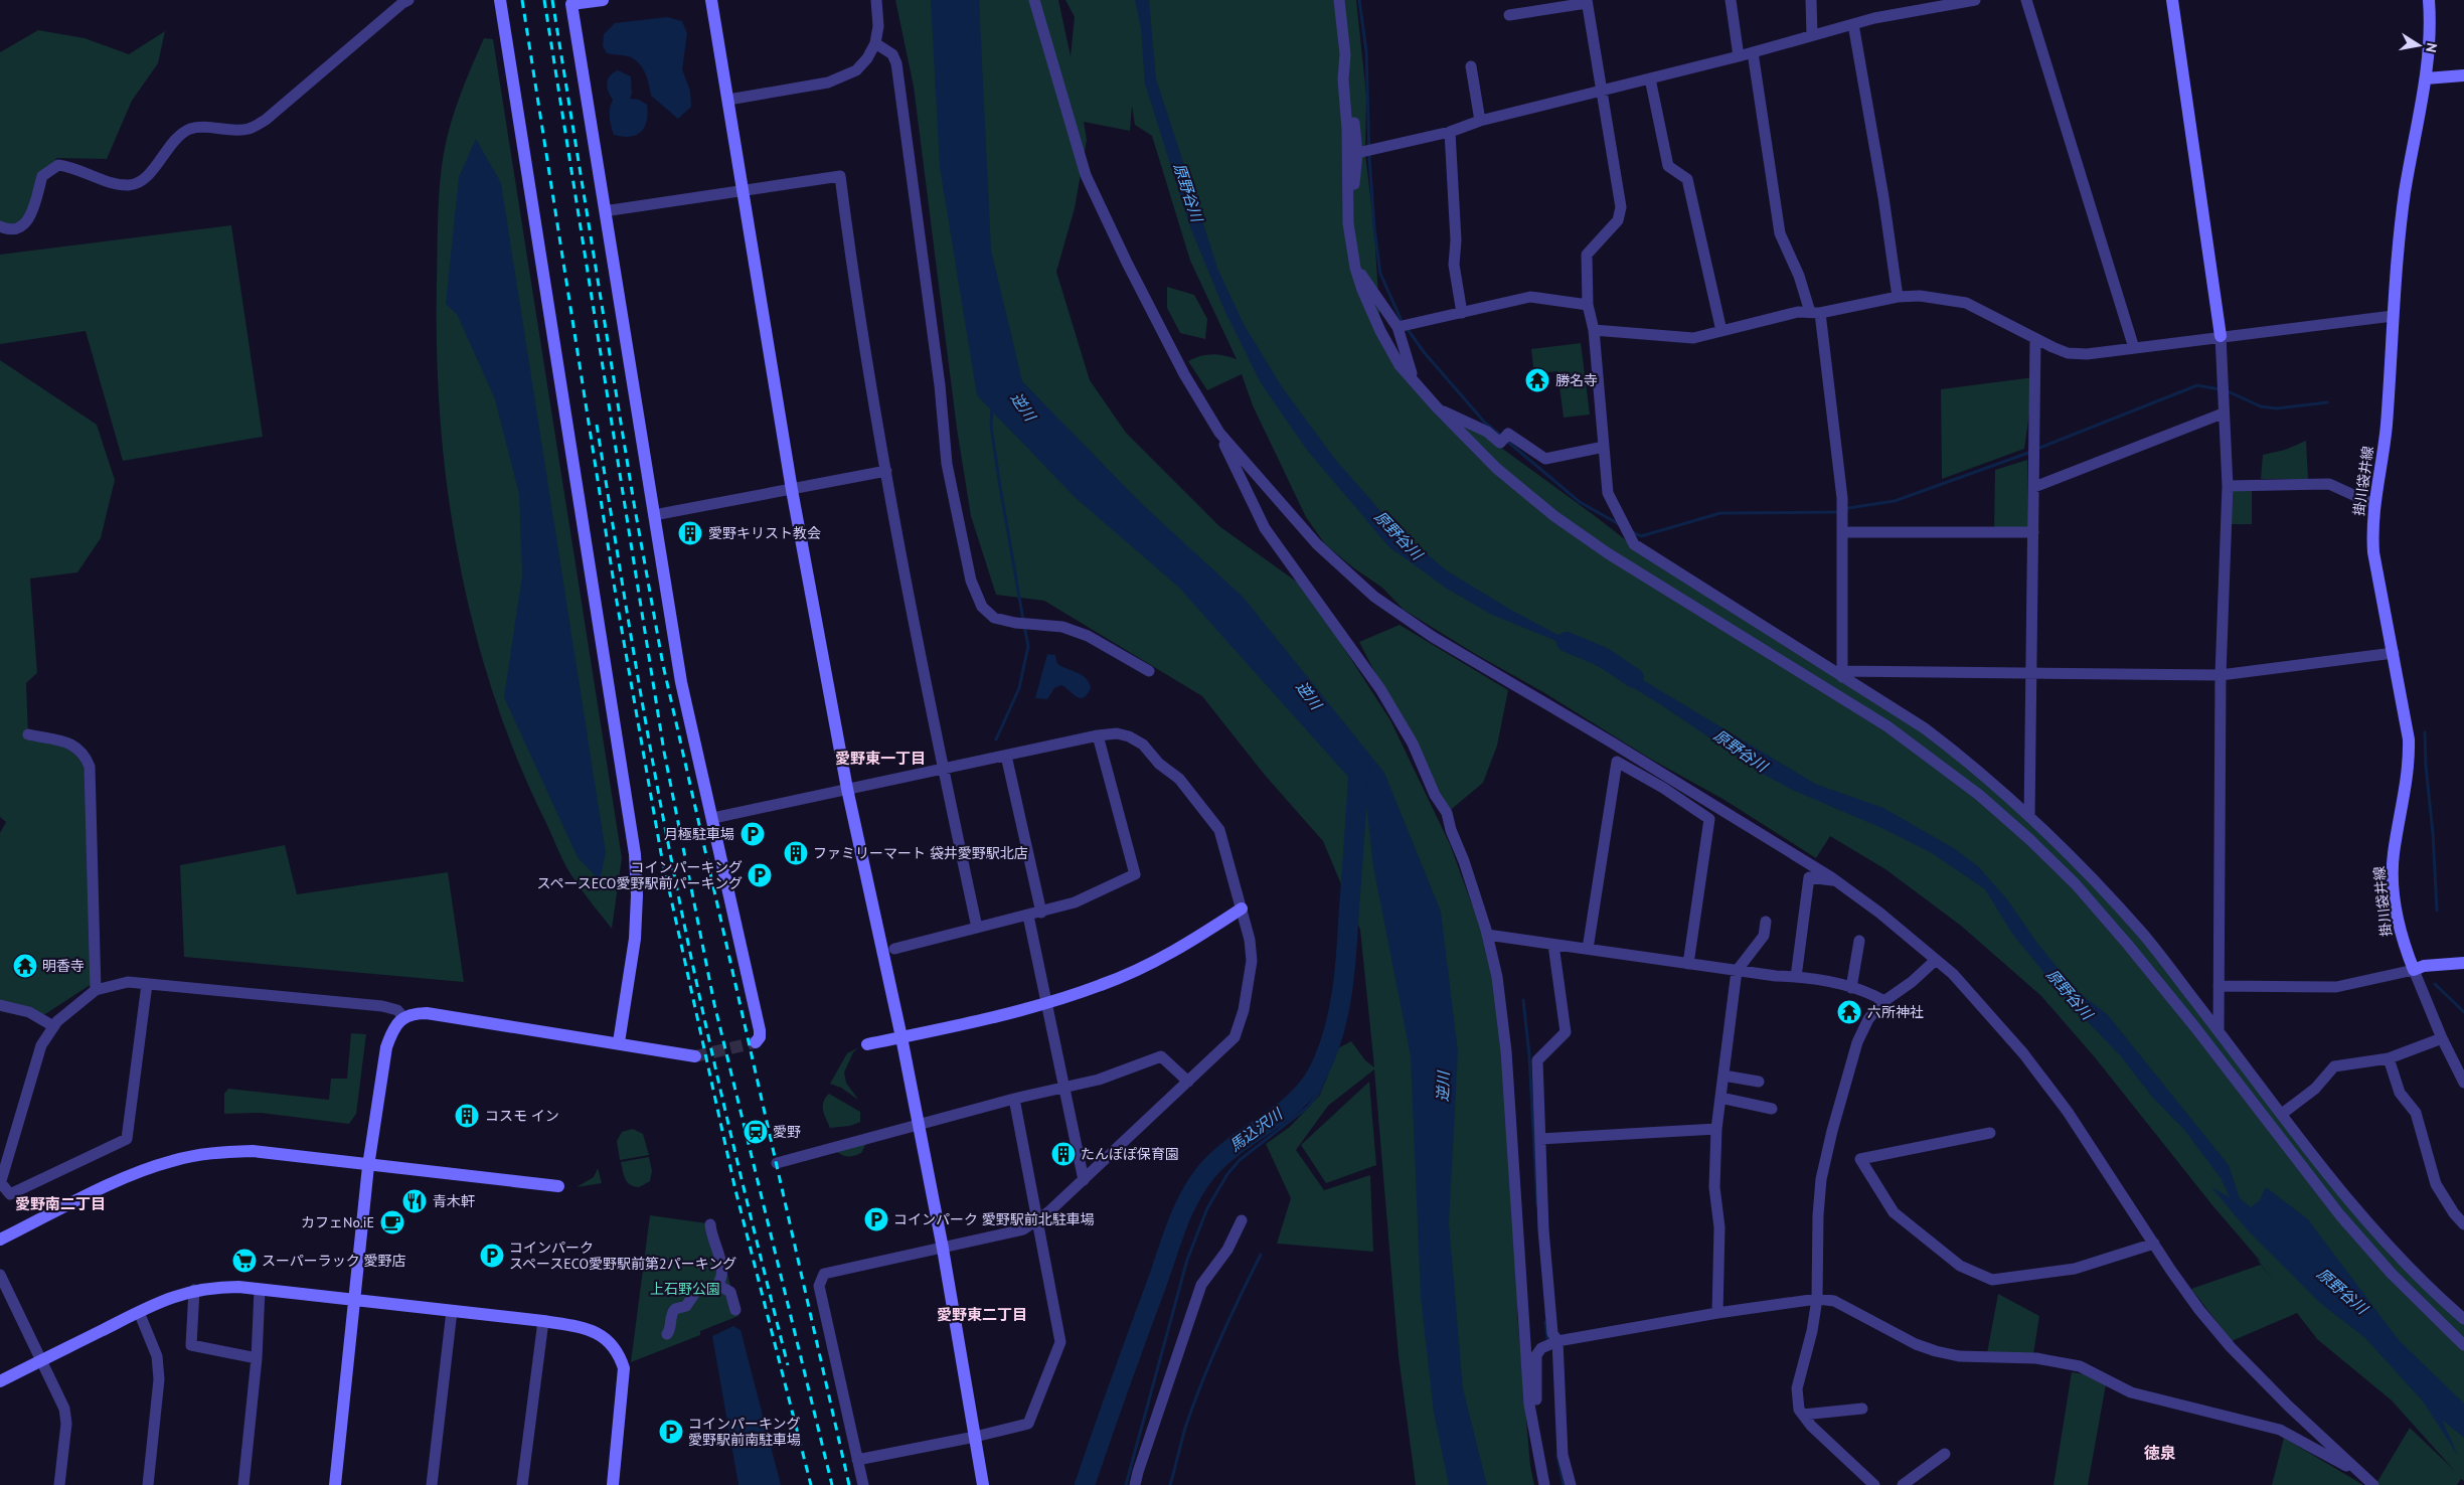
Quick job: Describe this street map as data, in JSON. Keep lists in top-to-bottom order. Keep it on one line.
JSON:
{"streets":{"street":["掛川袋井線"]},"districts":["愛野東一丁目","愛野南二丁目","愛野東二丁目","徳泉"],"water":["原野谷川","逆川","馬込沢川"],"parks":["上石野公園"],"places":{"temple":["勝名寺","明香寺","六所神社"],"building":["愛野キリスト教会","ファミリーマート 袋井愛野駅北店","コスモ イン","たんぽぽ保育園"],"parking":["月極駐車場","コインパーキング スペースECO愛野駅前パーキング","コインパーク 愛野駅前北駐車場","コインパーク スペースECO愛野駅前第2パーキング","コインパーキング 愛野駅前南駐車場"],"station":["愛野"],"restaurant":["青木軒"],"cafe":["カフェNo.iE"],"supermarket":["スーパーラック 愛野店"]},"north":"right"}
